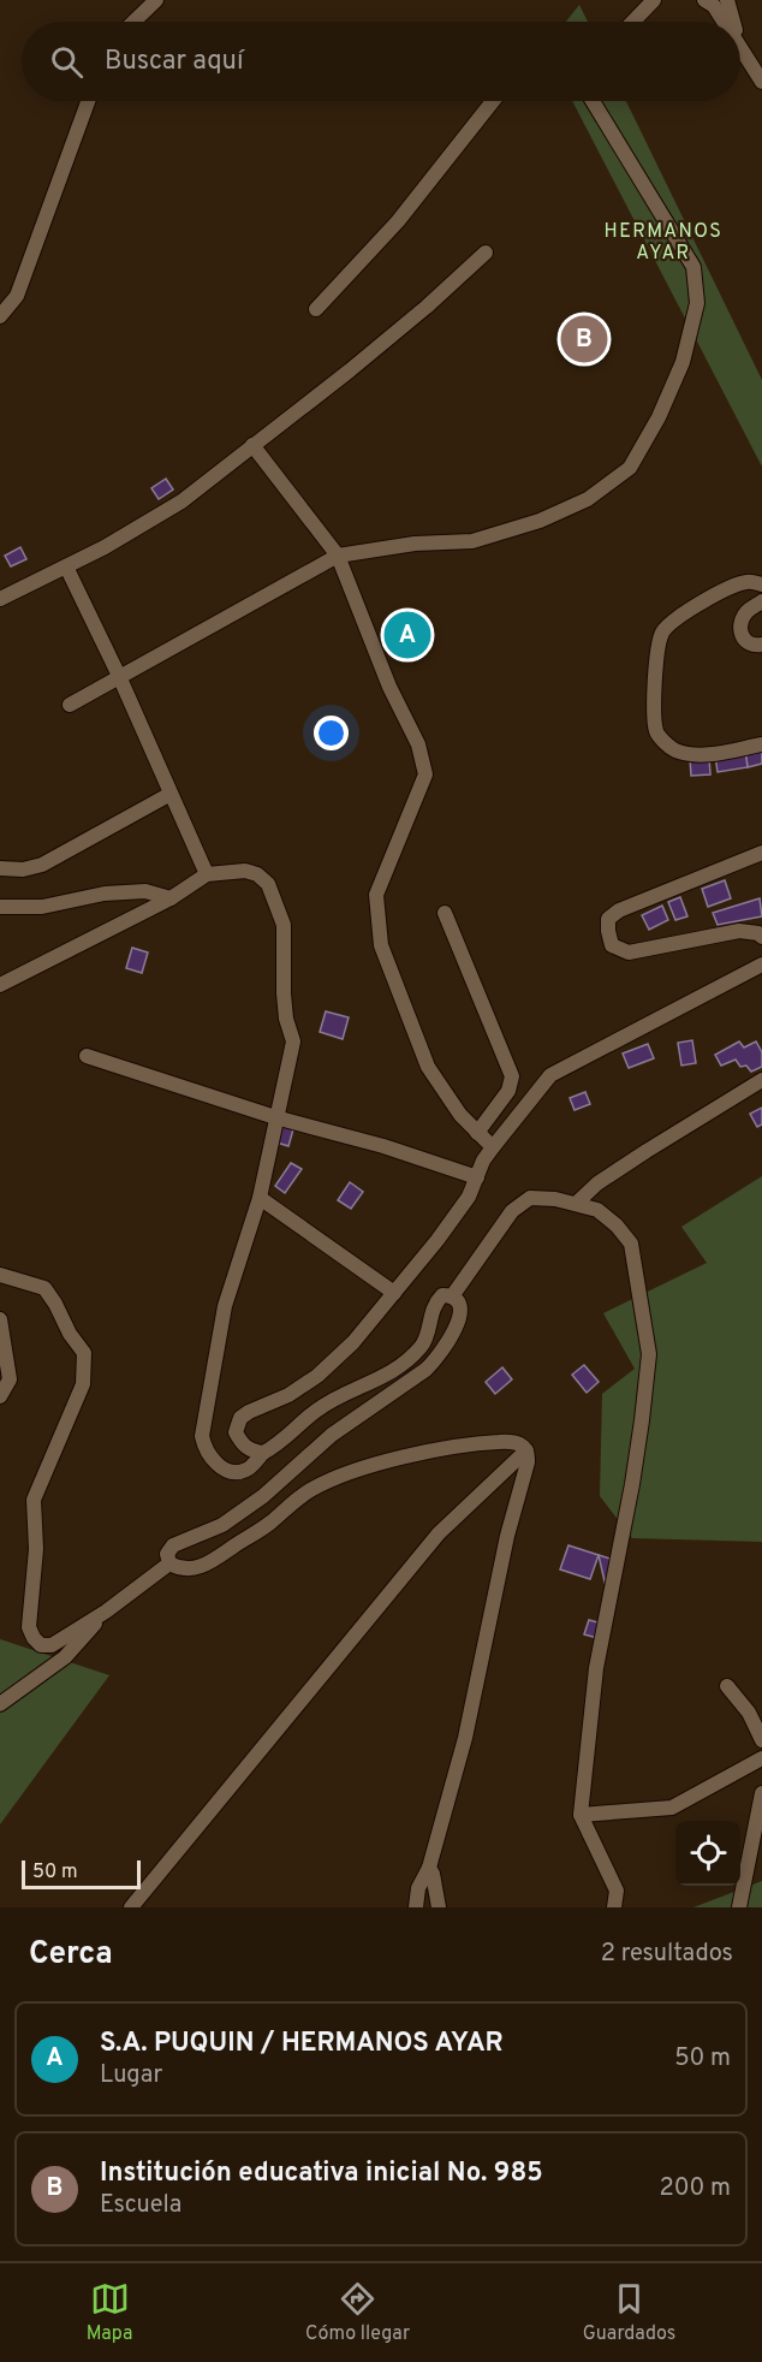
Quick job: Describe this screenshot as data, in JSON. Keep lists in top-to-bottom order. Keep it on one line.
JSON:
{"districts":["HERMANOS AYAR"],"scale_bar":"50 m","page":{"search":"Buscar aquí","pins":["B","A"],"scale":"50 m","heading":["Cerca","2 resultados"],"list":[{"mark":"A","name":"S.A. PUQUIN / HERMANOS AYAR","note":"Lugar","value":"50 m"},{"mark":"B","name":"Institución educativa inicial No. 985","note":"Escuela","value":"200 m"}],"nav":["Mapa","Cómo llegar","Guardados"]}}
